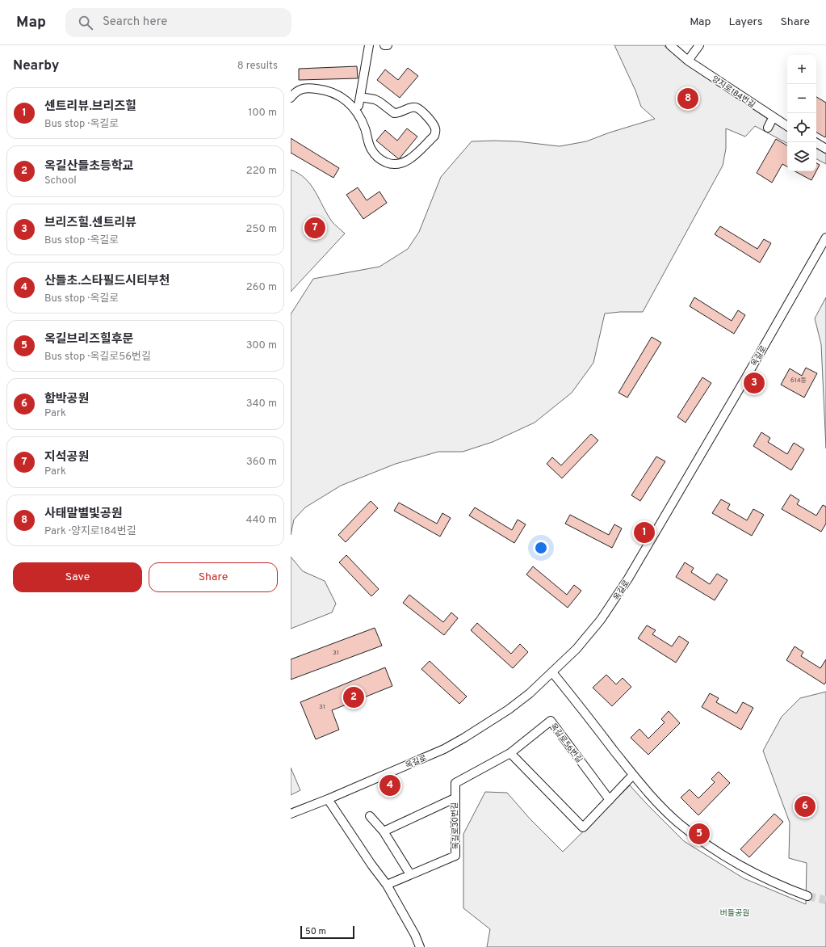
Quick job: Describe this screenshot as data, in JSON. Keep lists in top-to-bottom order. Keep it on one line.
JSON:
{"streets":{"street":["양지로184번길","옥길로","옥길로56번길","옥길로30번길"]},"parks":["버들공원"],"house_numbers":["614동","31","31"],"scale_bar":"50 m","page":{"header":"Map","search":"Search here","nav":["Map","Layers","Share"],"heading":["Nearby","8 results"],"map_buttons":["+","−"],"pins":["8","7","3","1","2","4","6","5"],"list":[{"mark":"1","name":"센트리뷰.브리즈힐","note":"Bus stop · 옥길로","value":"100 m"},{"mark":"2","name":"옥길산들초등학교","note":"School","value":"220 m"},{"mark":"3","name":"브리즈힐.센트리뷰","note":"Bus stop · 옥길로","value":"250 m"},{"mark":"4","name":"산들초.스타필드시티부천","note":"Bus stop · 옥길로","value":"260 m"},{"mark":"5","name":"옥길브리즈힐후문","note":"Bus stop · 옥길로56번길","value":"300 m"},{"mark":"6","name":"함박공원","note":"Park","value":"340 m"},{"mark":"7","name":"지석공원","note":"Park","value":"360 m"},{"mark":"8","name":"사태말별빛공원","note":"Park · 양지로184번길","value":"440 m"}],"buttons":["Save","Share"],"scale":"50 m"}}
